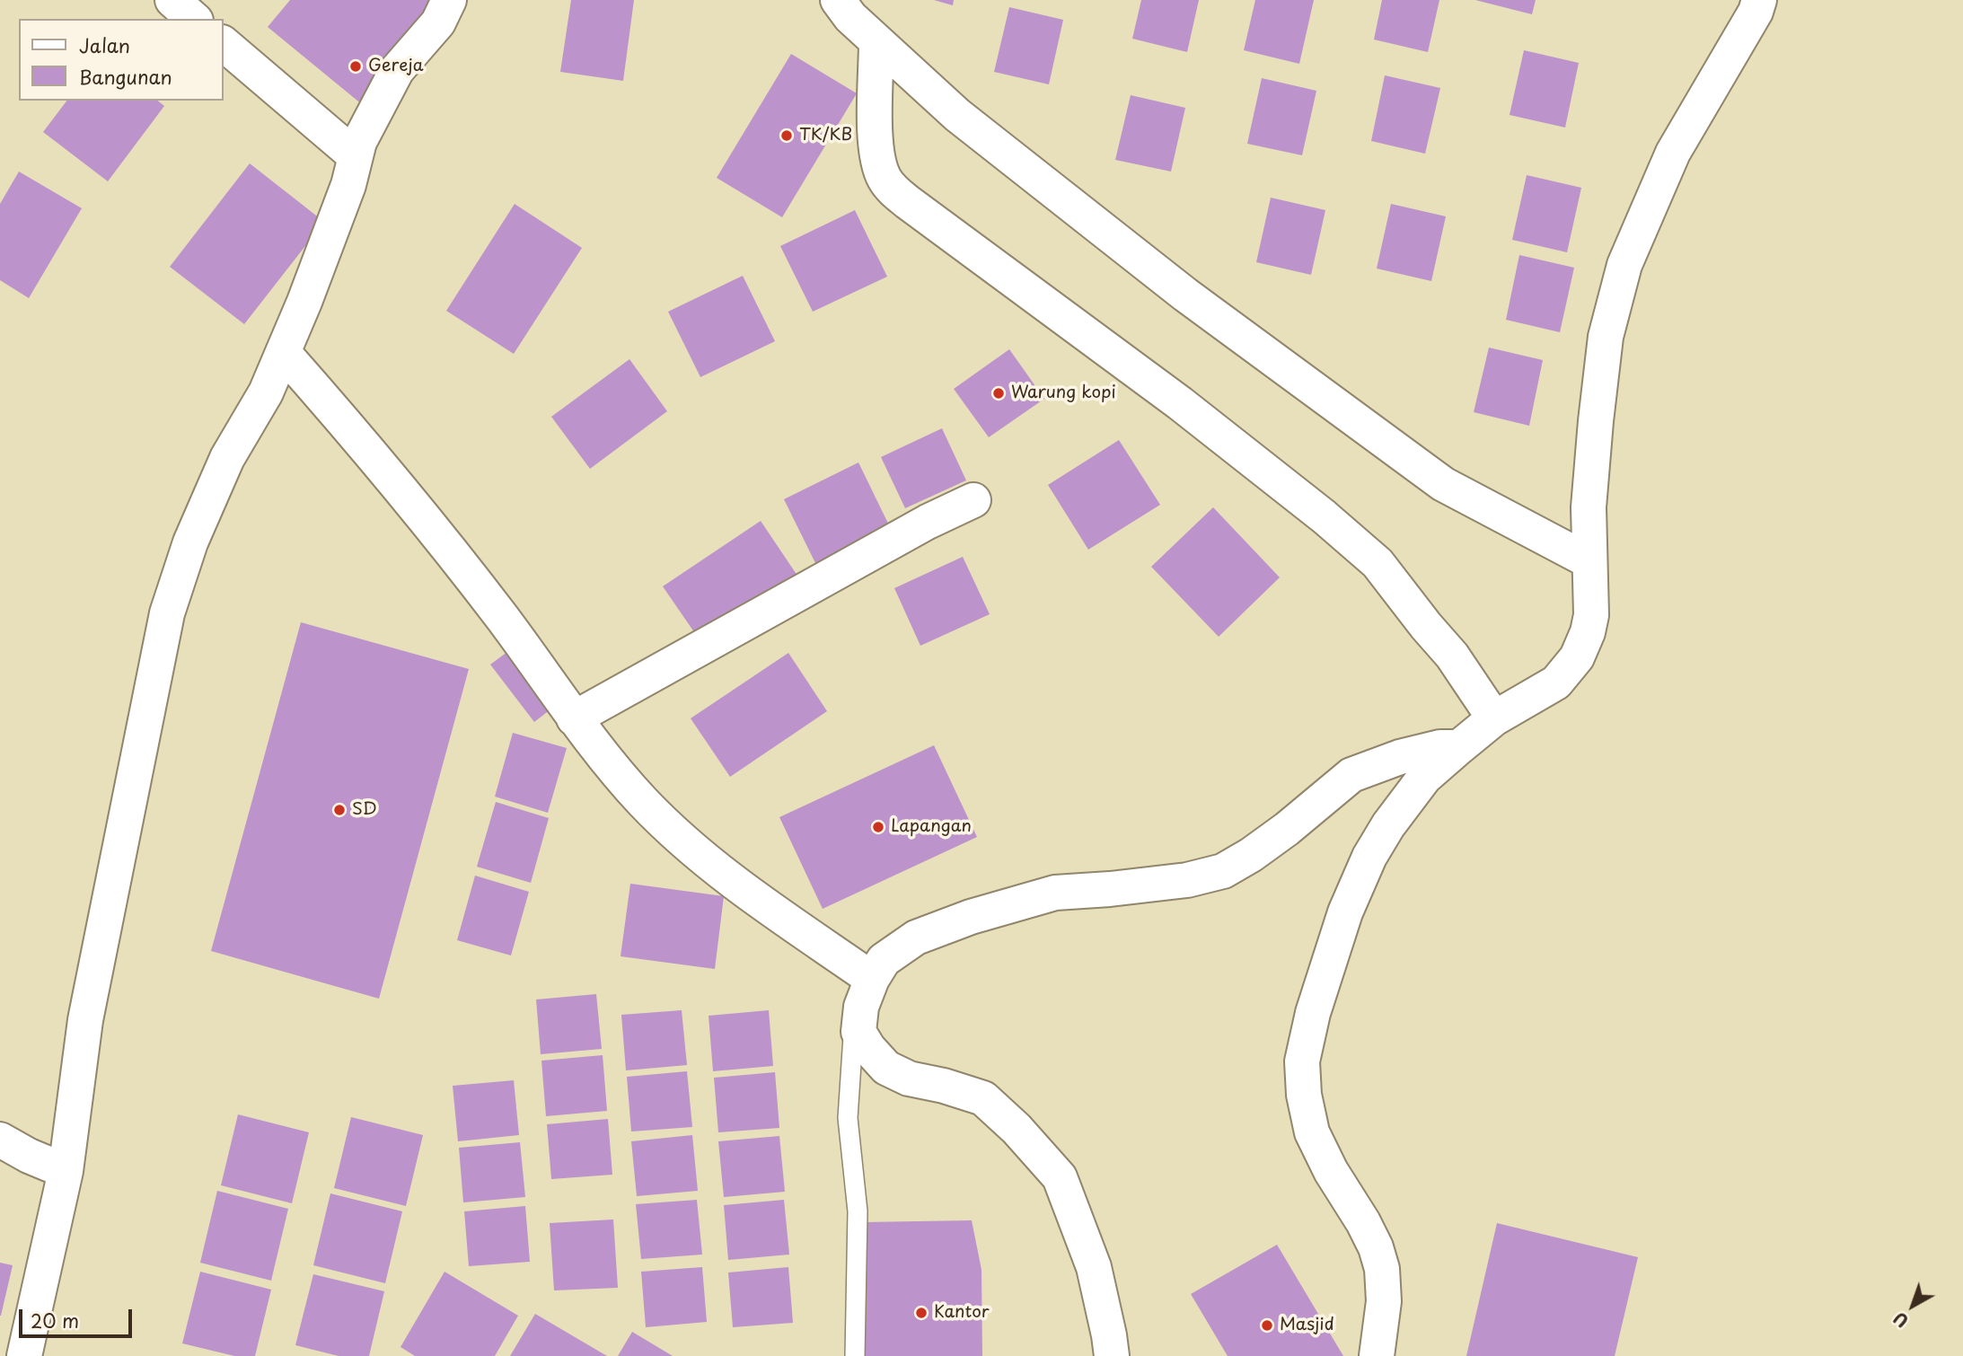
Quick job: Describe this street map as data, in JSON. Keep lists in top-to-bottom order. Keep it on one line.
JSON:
{"places":["Gereja","TK/KB","Warung kopi","SD","Lapangan","Kantor","Masjid"],"legend":["Jalan","Bangunan"],"scale_bar":"20 m","north":"bottom left"}
